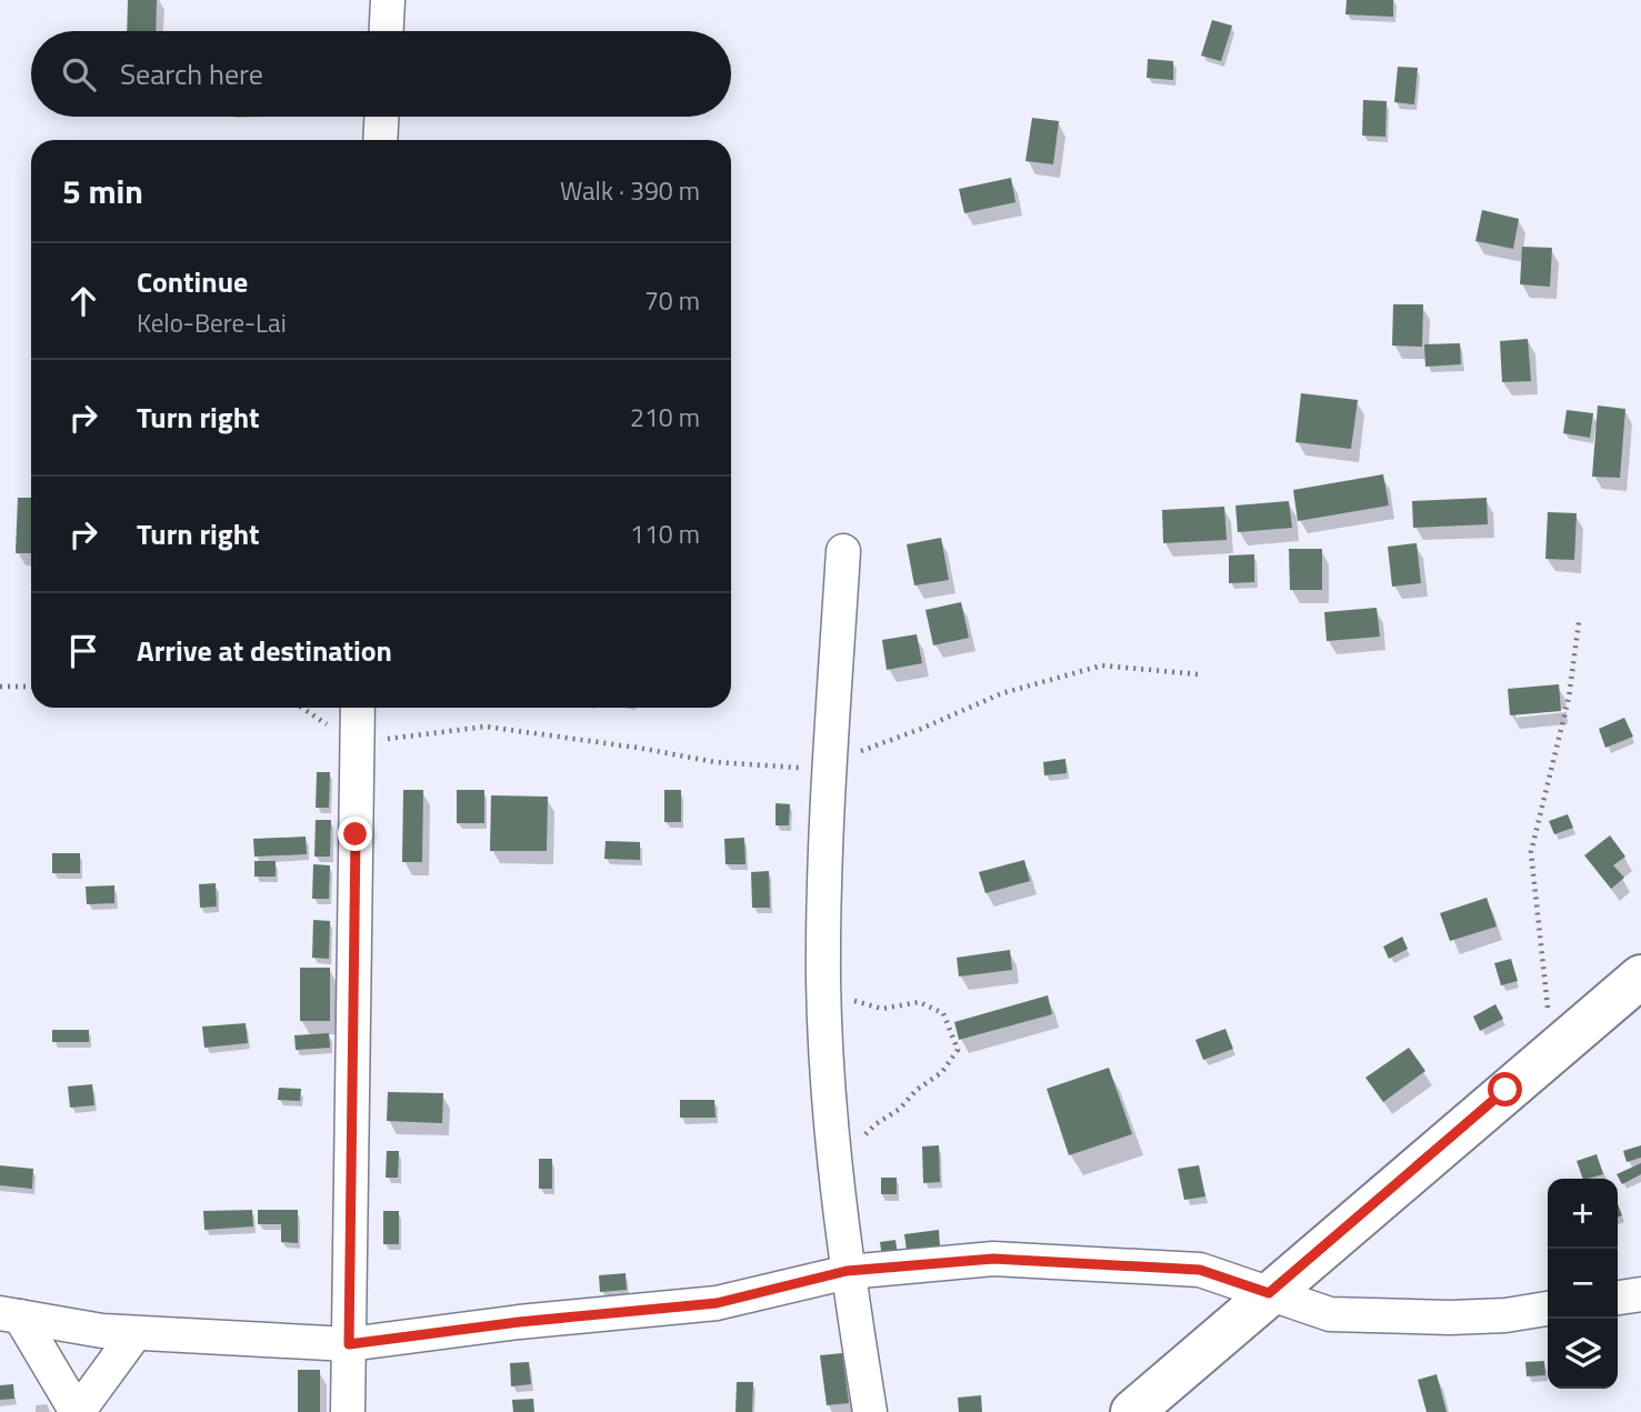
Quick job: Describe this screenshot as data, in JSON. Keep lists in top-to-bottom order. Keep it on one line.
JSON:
{"page":{"search":"Search here","heading":["5 min","Walk · 390 m"],"list":[["Continue","Kelo-Bere-Lai","70 m"],["Turn right","210 m"],["Turn right","110 m"],"Arrive at destination"],"map_buttons":["+","−"]}}
